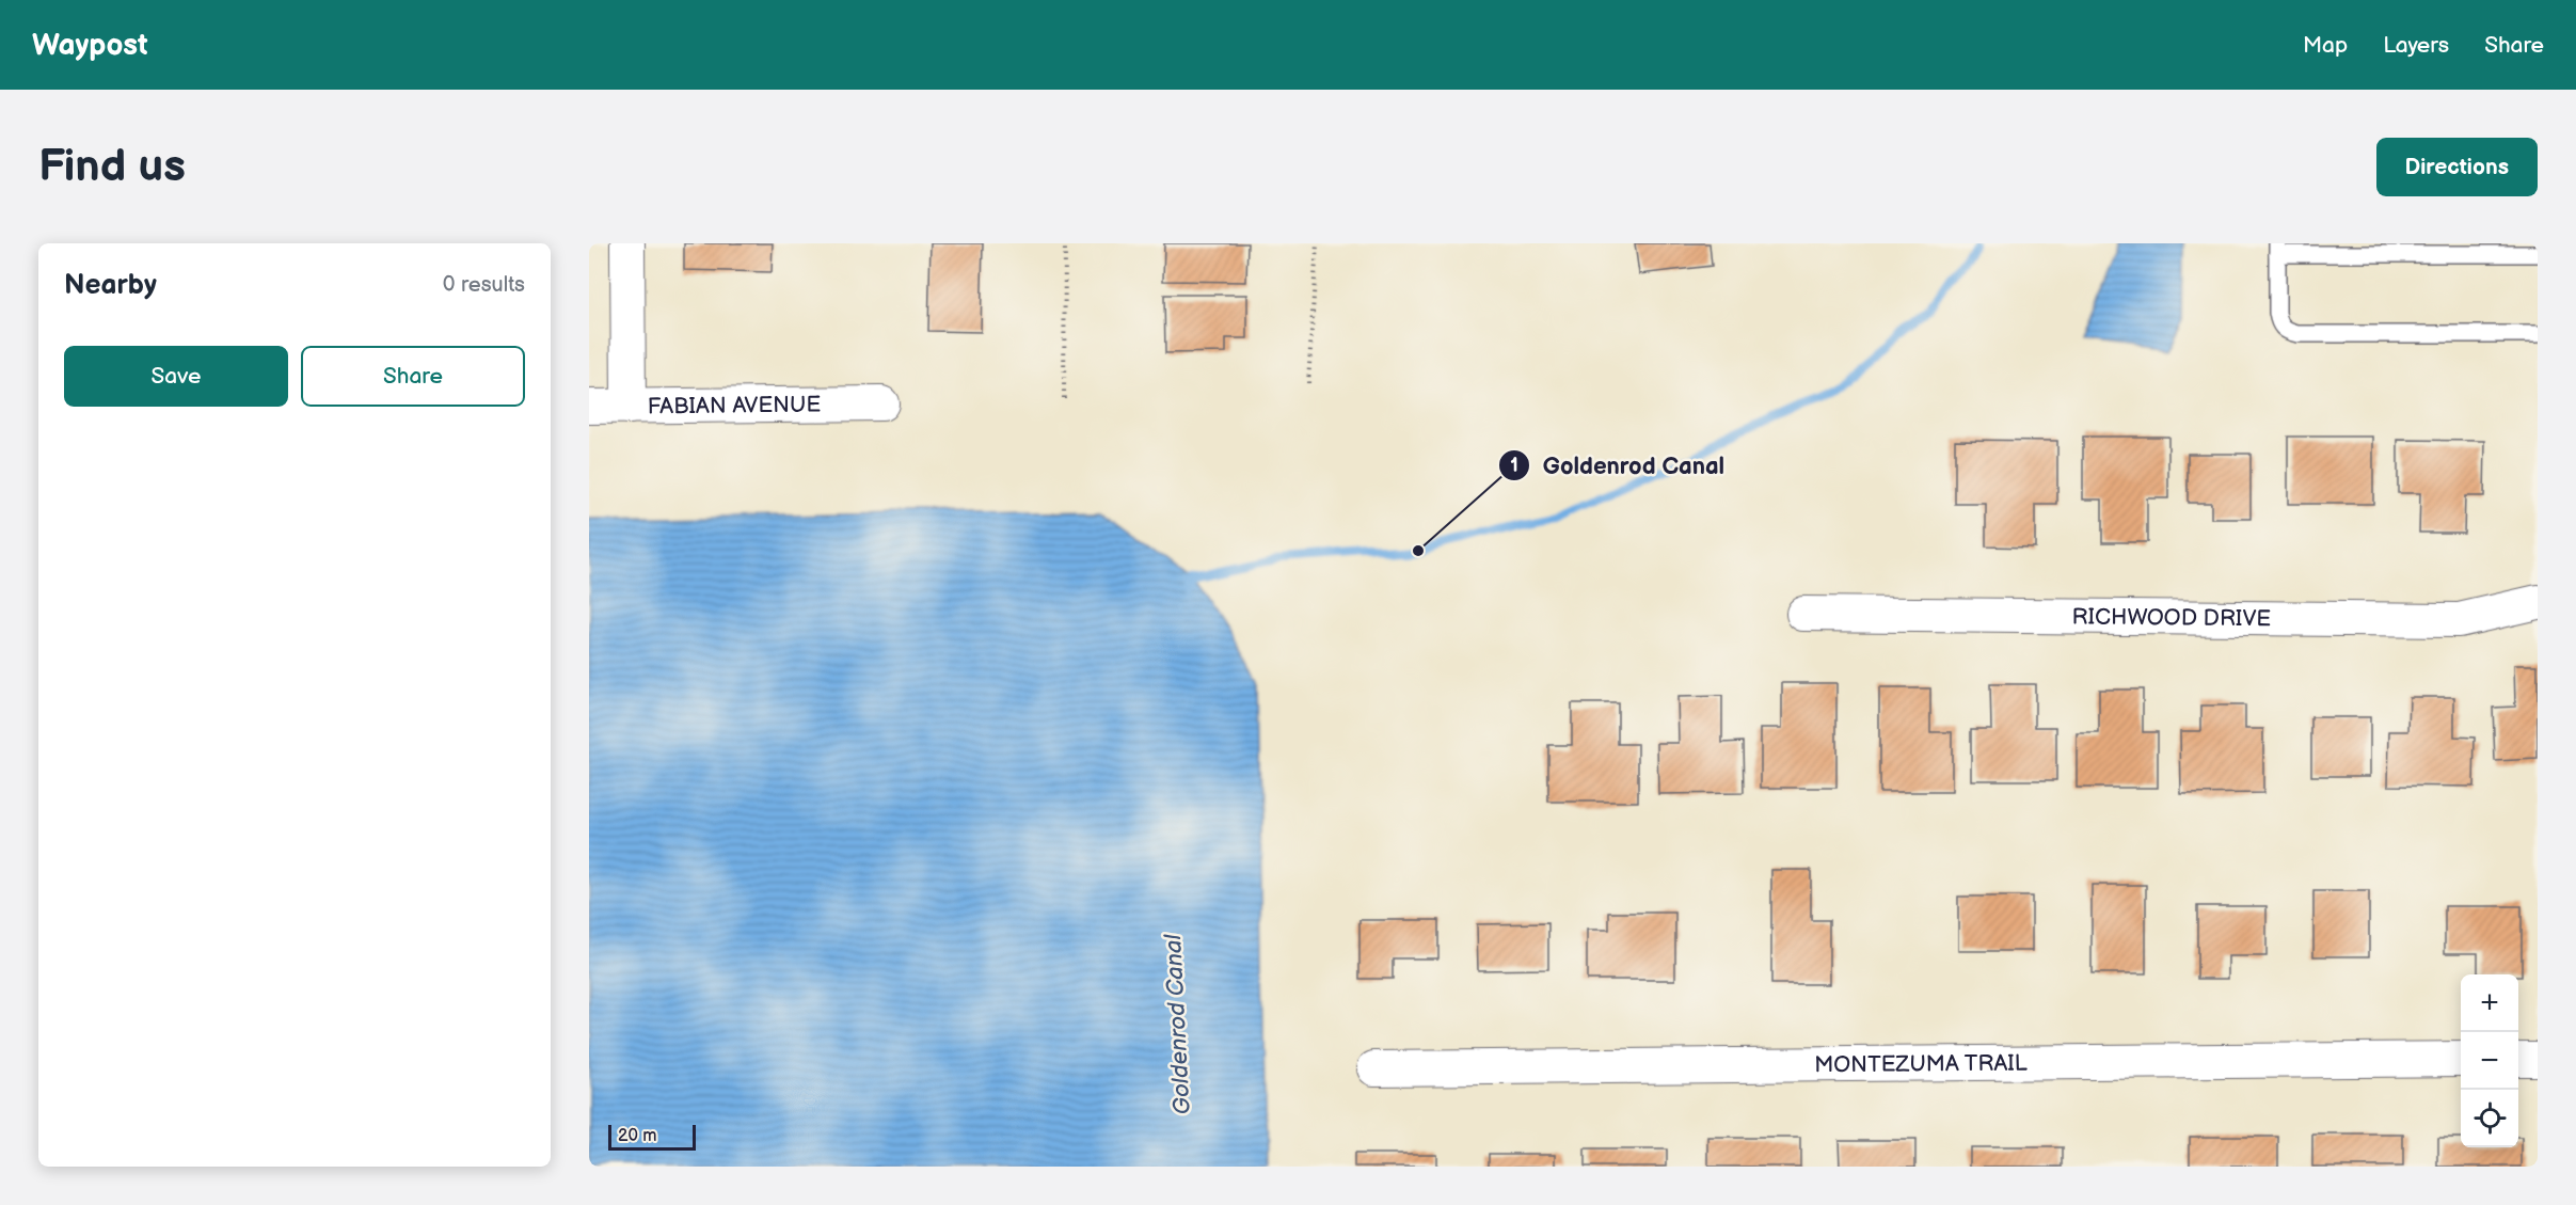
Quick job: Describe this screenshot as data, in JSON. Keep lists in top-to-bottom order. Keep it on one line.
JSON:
{"streets":{"street":["FABIAN AVENUE","RICHWOOD DRIVE","MONTEZUMA TRAIL"]},"water":["Goldenrod Canal"],"places":["Goldenrod Canal"],"scale_bar":"20 m","page":{"header":"Waypost","nav":["Map","Layers","Share"],"buttons":["Directions",["Save","Share"]],"title":"Find us","heading":["Nearby","0 results"],"map_buttons":["+","−"],"scale":"20 m"}}
